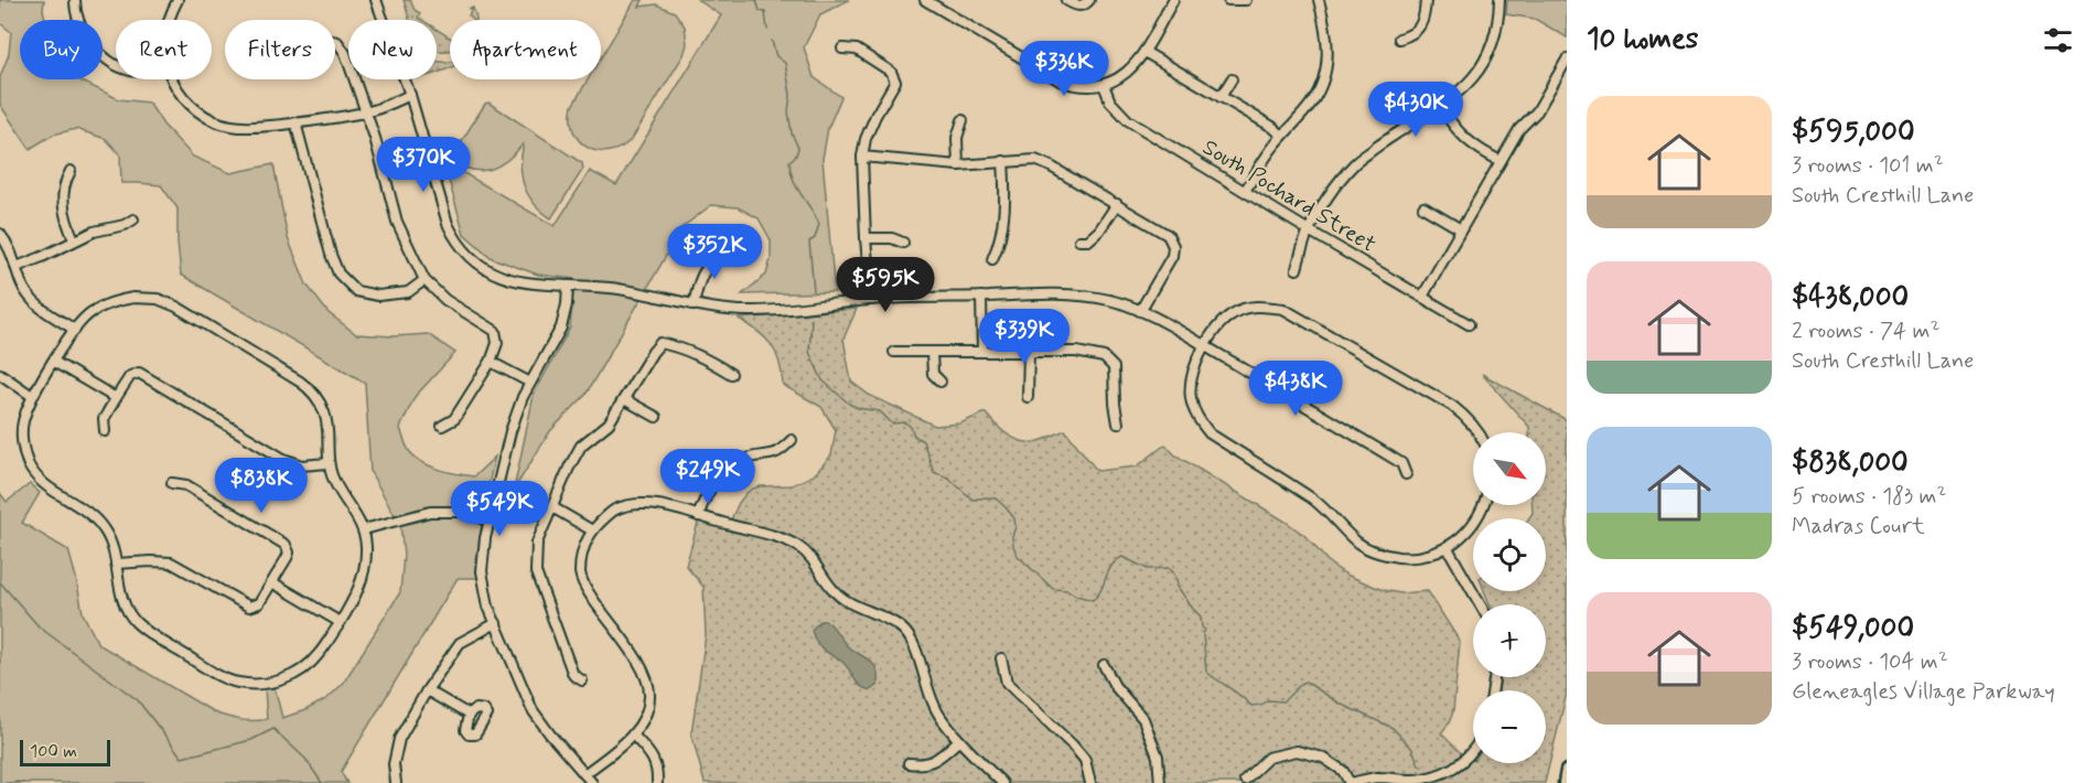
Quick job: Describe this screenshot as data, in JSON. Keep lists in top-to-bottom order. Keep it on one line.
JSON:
{"streets":{"street":["South Pochard Street"]},"scale_bar":"100 m","north":"bottom right","page":{"heading":"10 homes","chip":["Buy","Rent","Filters","New","Apartment"],"price":["$336K","$430K","$370K","$352K","$595K","$339K","$438K","$249K","$838K","$549K"],"list":[{"name":"$595,000","note":"3 rooms · 101 m² · South Cresthill Lane"},{"name":"$438,000","note":"2 rooms · 74 m² · South Cresthill Lane"},{"name":"$838,000","note":"5 rooms · 183 m² · Madras Court"},{"name":"$549,000","note":"3 rooms · 104 m² · Gleneagles Village Parkway"}],"map_buttons":["+","−"],"scale":"100 m"}}
